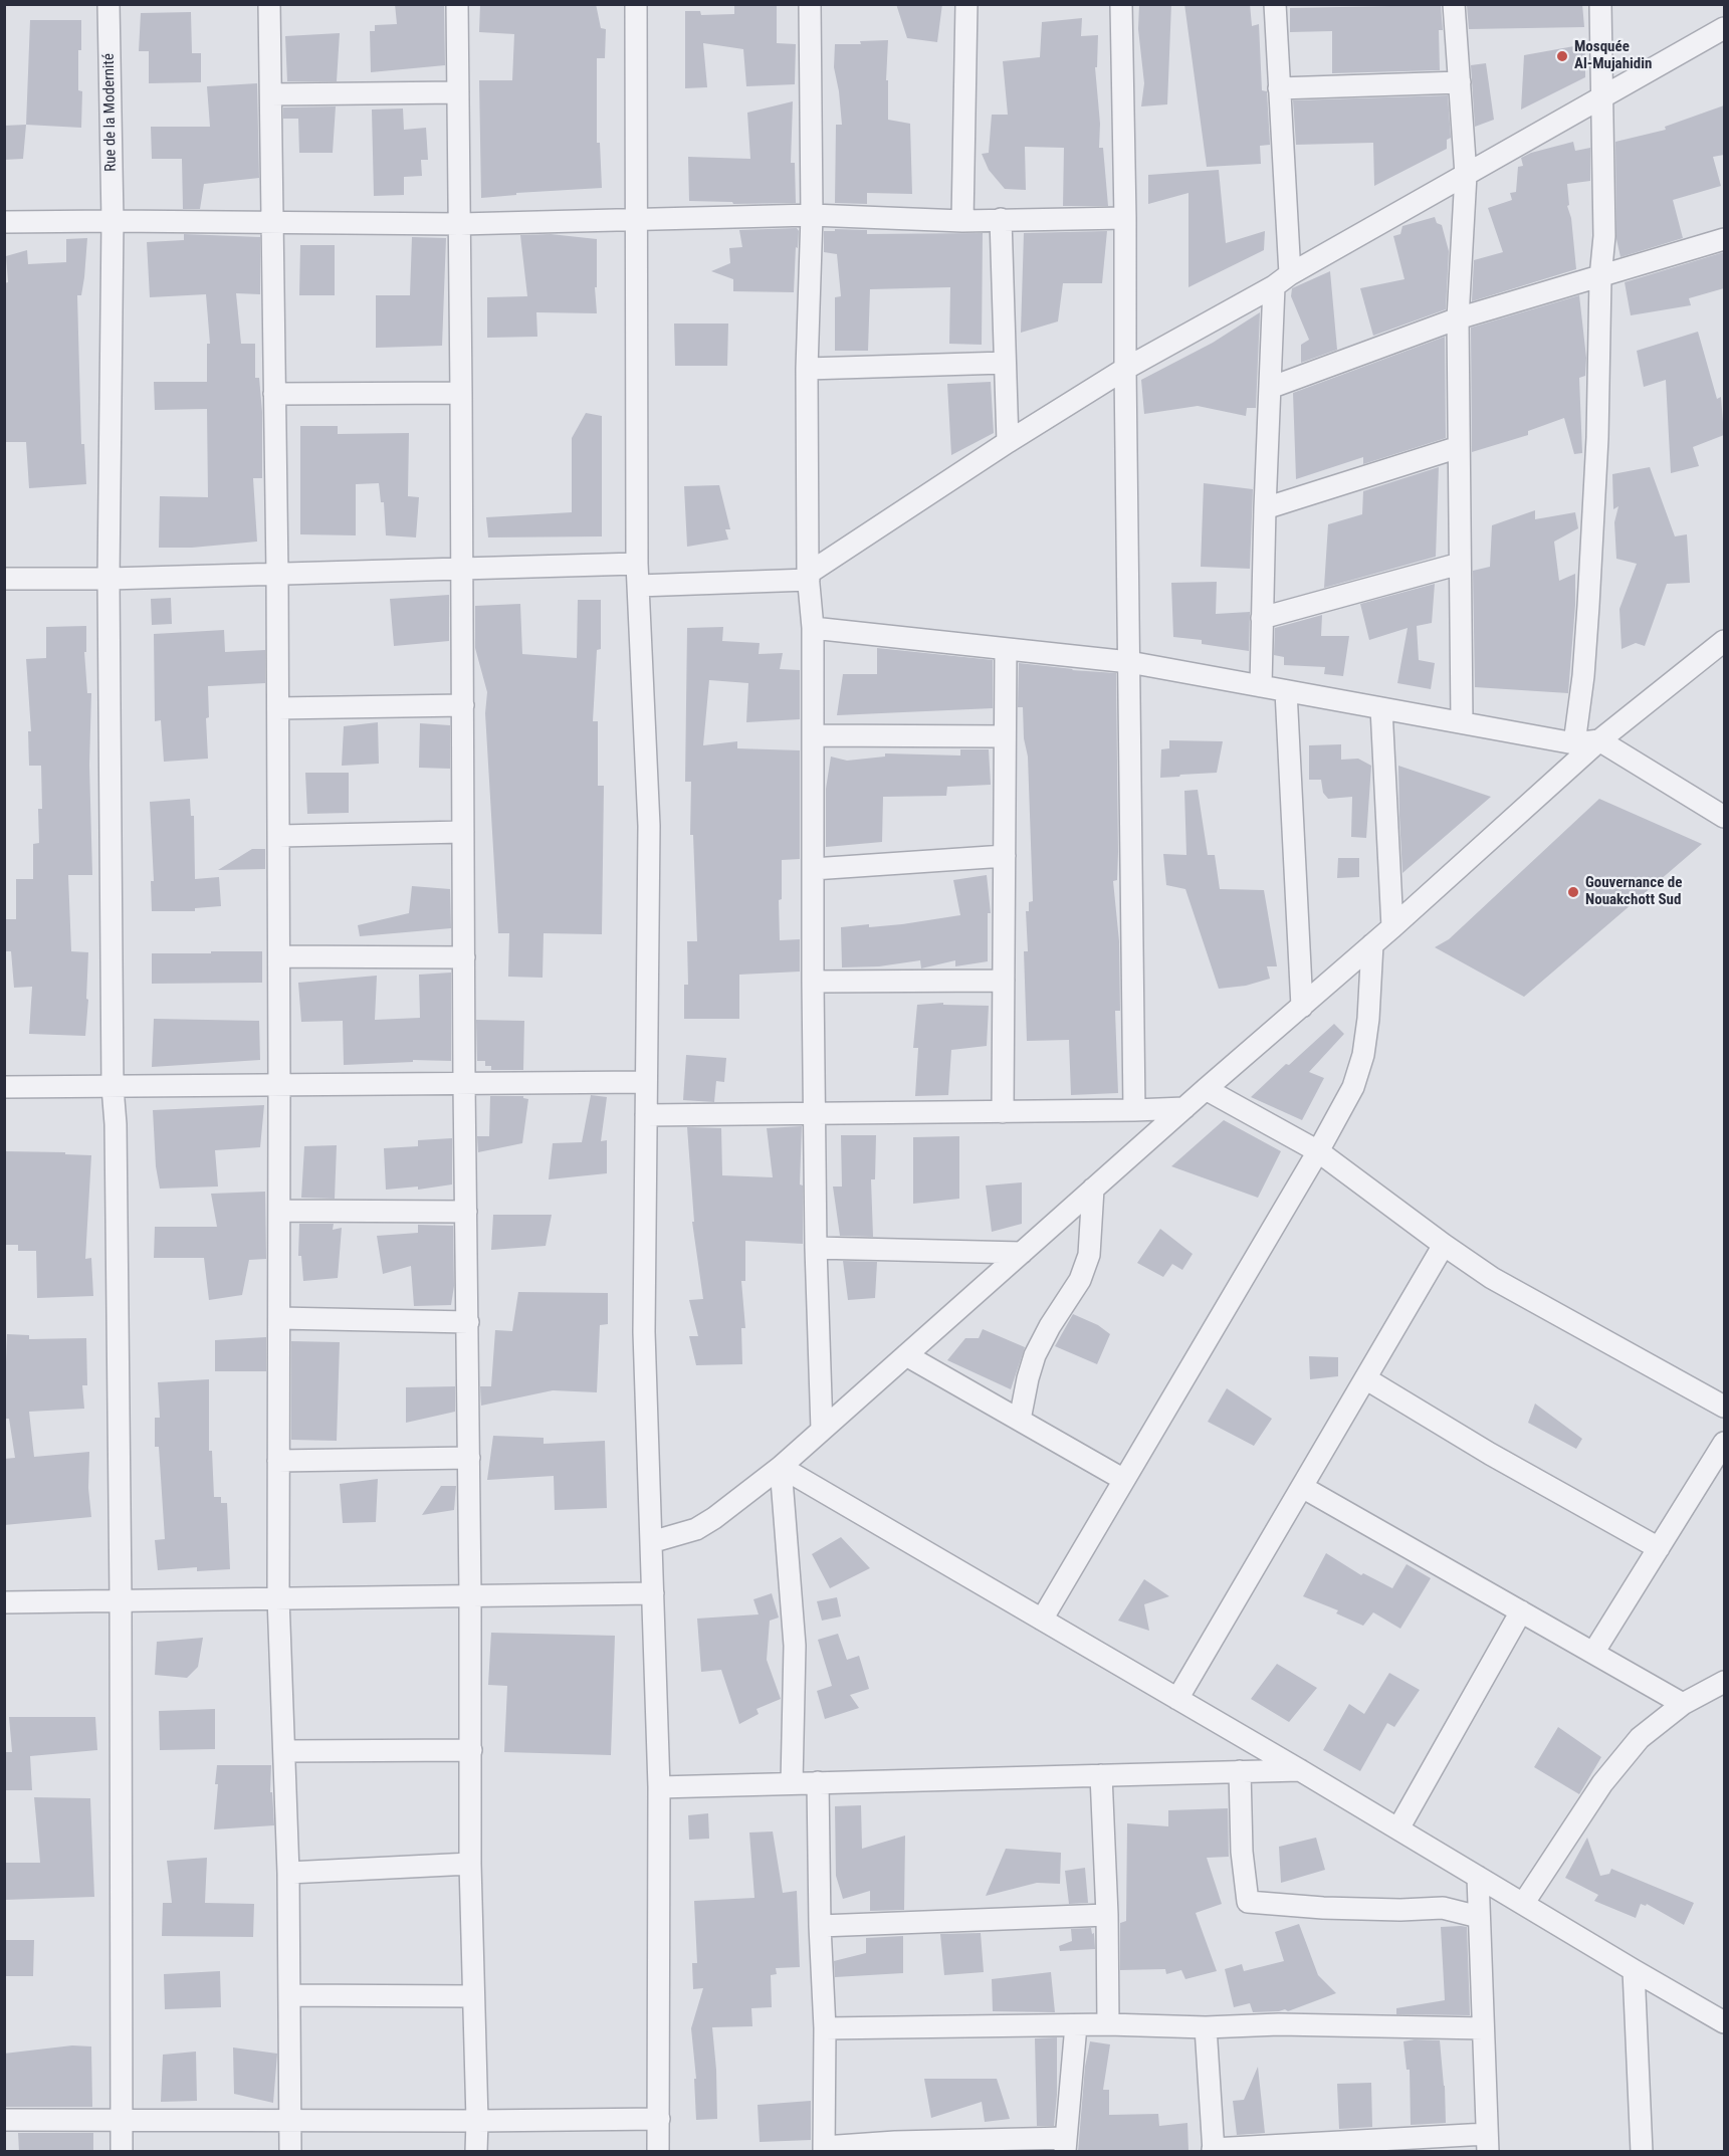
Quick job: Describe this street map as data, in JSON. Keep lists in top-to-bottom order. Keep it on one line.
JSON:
{"streets":{"street":["Rue de la Modernité"]},"places":["Mosquée Al-Mujahidin","Gouvernance de Nouakchott Sud"]}
